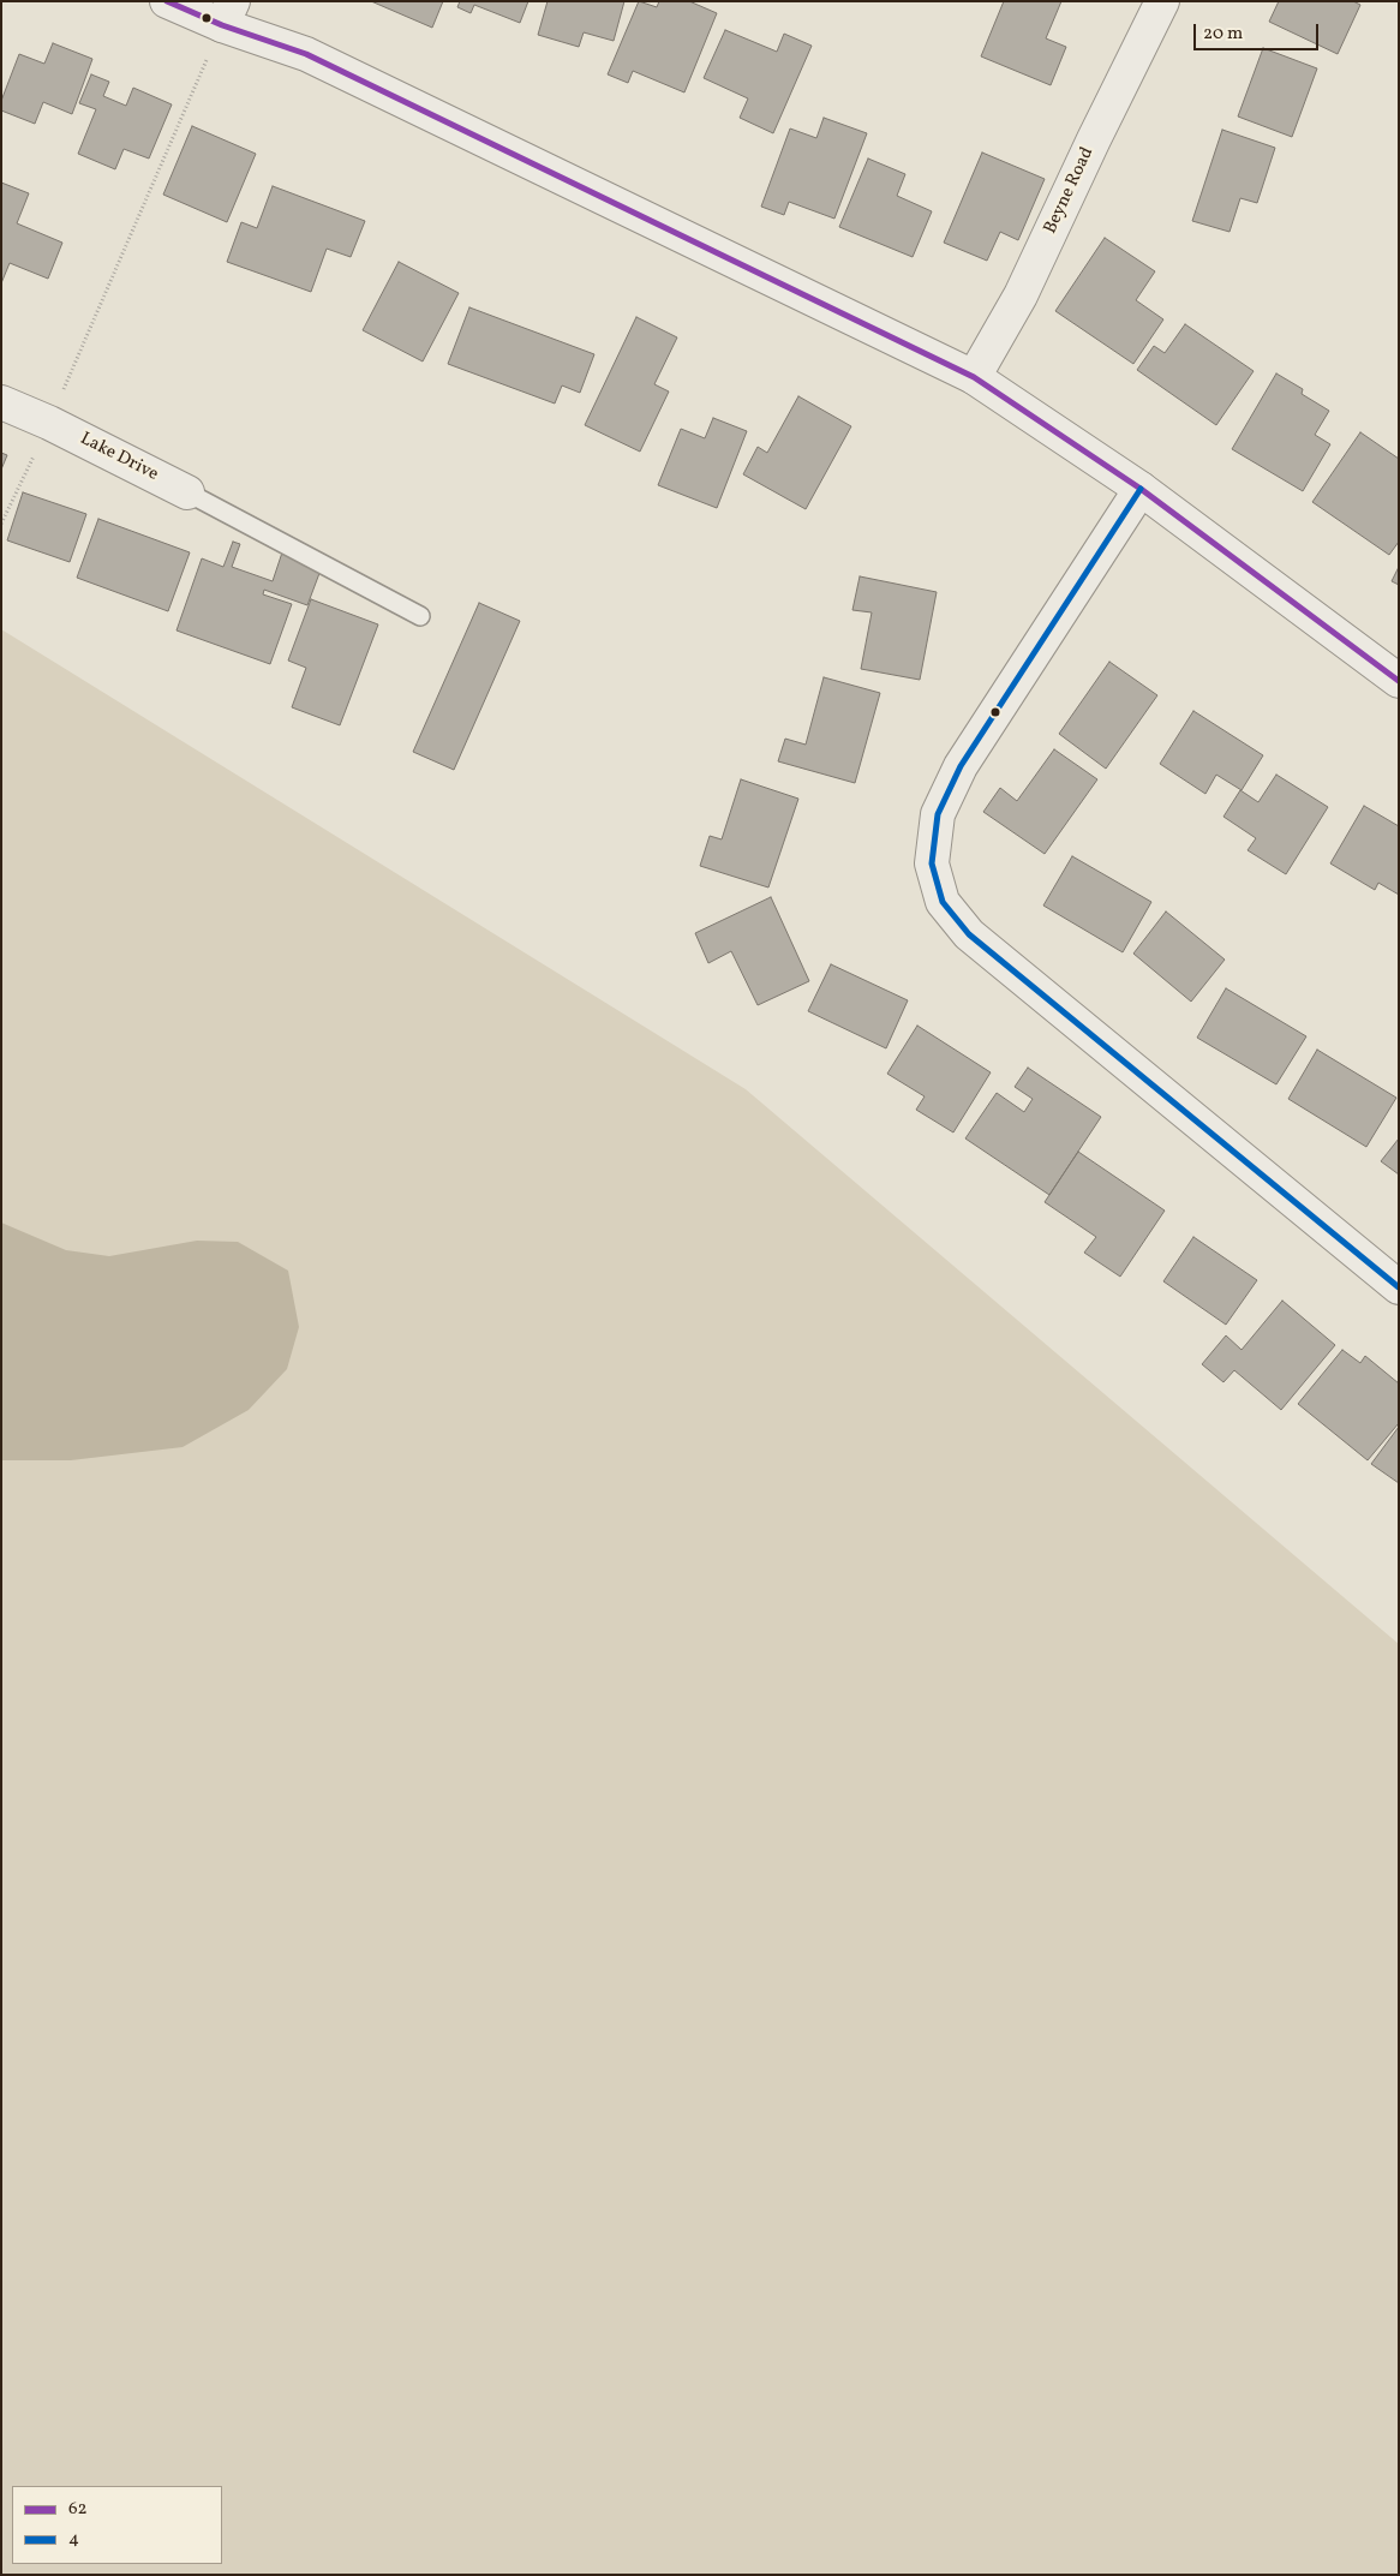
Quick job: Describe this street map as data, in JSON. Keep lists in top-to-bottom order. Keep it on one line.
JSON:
{"streets":{"street":["Beyne Road","Lake Drive"]},"lines":["transit line 62","transit line 4"],"legend":["62","4"],"scale_bar":"20 m"}
